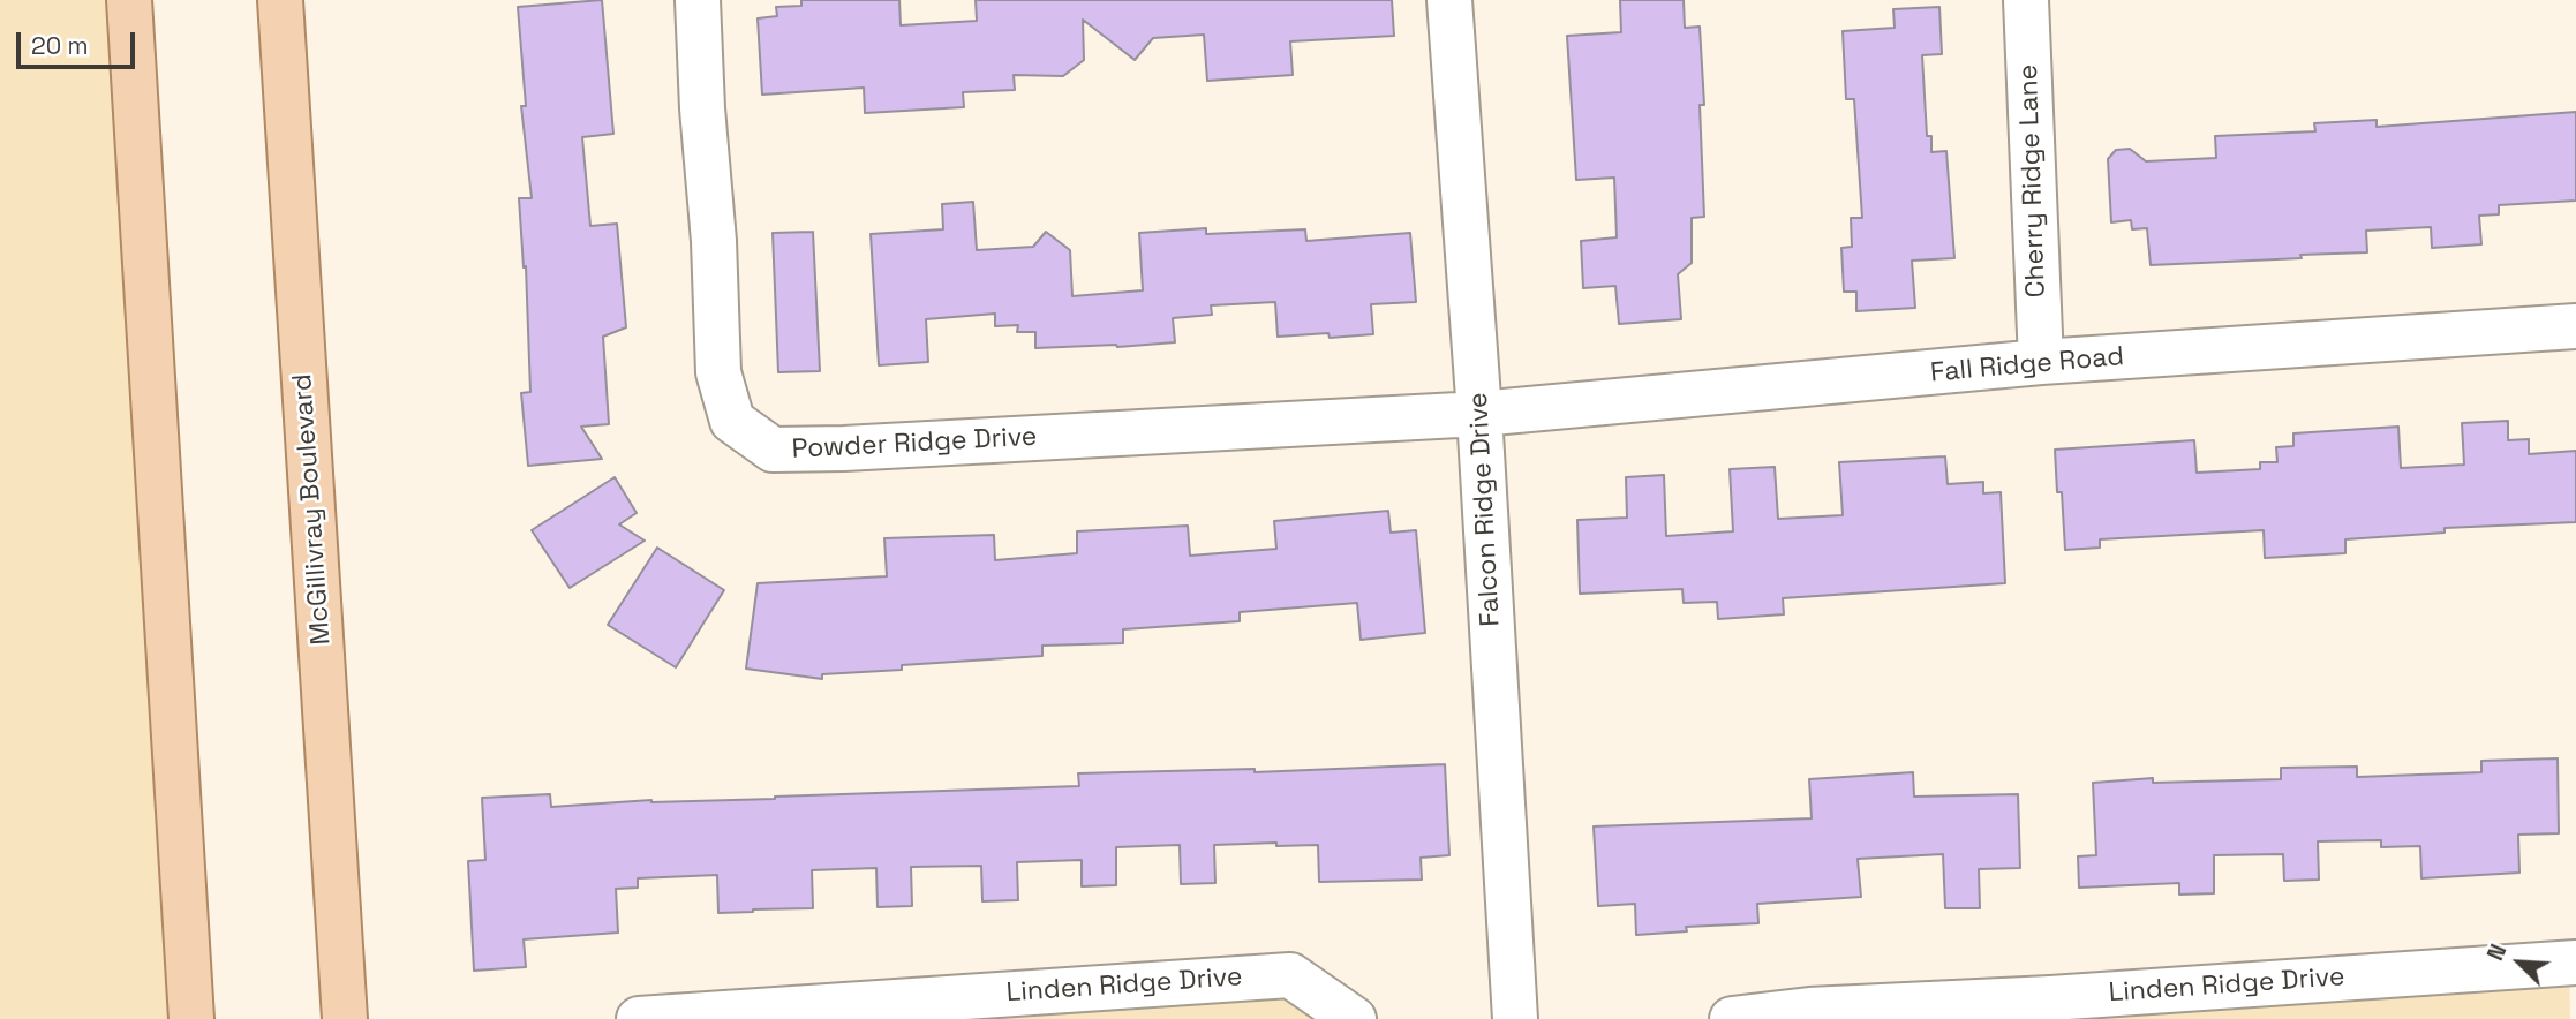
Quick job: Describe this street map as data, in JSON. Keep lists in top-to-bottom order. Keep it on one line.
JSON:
{"streets":{"main road":["McGillivray Boulevard"],"street":["Cherry Ridge Lane","Fall Ridge Road","Powder Ridge Drive","Falcon Ridge Drive","Linden Ridge Drive"]},"crossings":[["Cherry Ridge Lane","Fall Ridge Road"],["Fall Ridge Road","Powder Ridge Drive"],["Fall Ridge Road","Falcon Ridge Drive"],["Powder Ridge Drive","Falcon Ridge Drive"]],"scale_bar":"20 m","north":"top left"}
